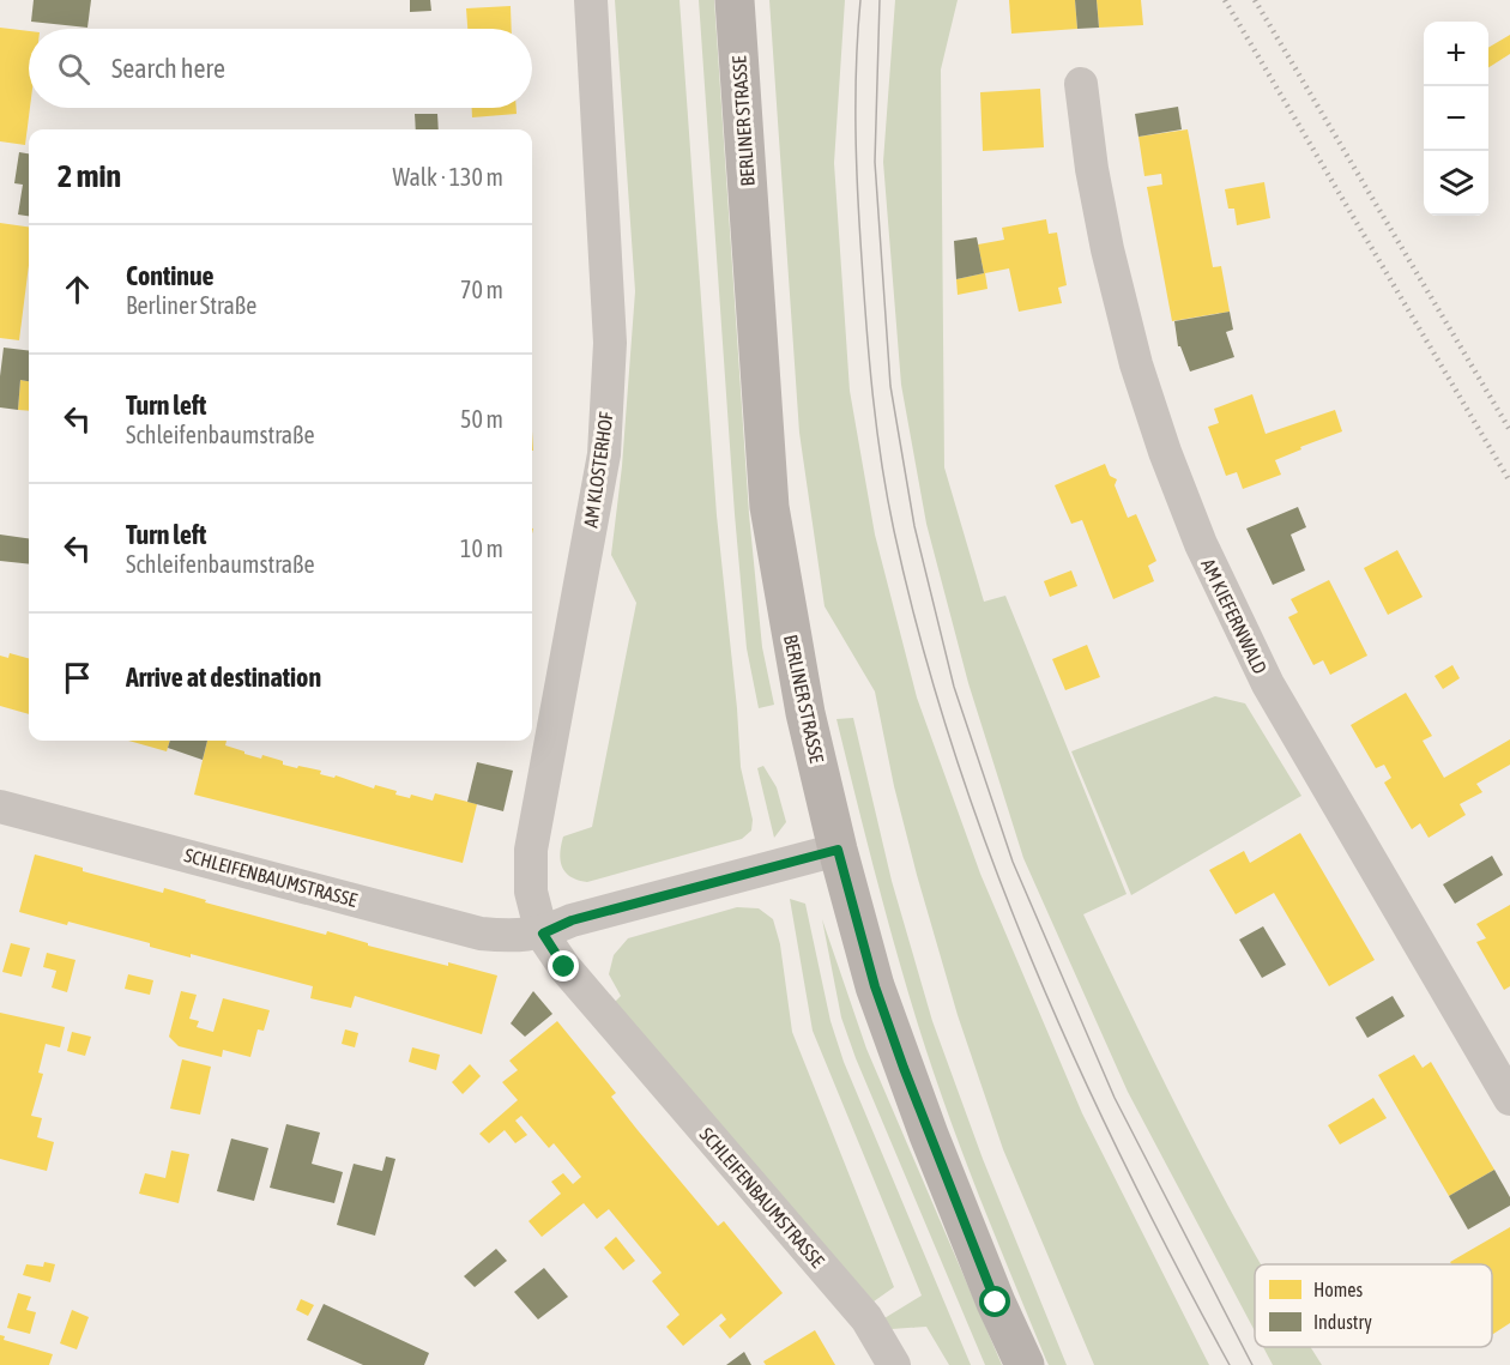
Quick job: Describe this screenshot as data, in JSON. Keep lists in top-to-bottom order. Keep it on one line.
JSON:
{"streets":{"main road":["BERLINER STRASSE"],"street":["AM KLOSTERHOF","AM KIEFERNWALD","SCHLEIFENBAUMSTRASSE"]},"crossings":[["BERLINER STRASSE","SCHLEIFENBAUMSTRASSE"],["AM KLOSTERHOF","SCHLEIFENBAUMSTRASSE"]],"legend":["Homes","Industry"],"page":{"map_buttons":["+","−"],"search":"Search here","heading":["2 min","Walk · 130 m"],"list":[["Continue","Berliner Straße","70 m"],["Turn left","Schleifenbaumstraße","50 m"],["Turn left","Schleifenbaumstraße","10 m"],"Arrive at destination"]}}
